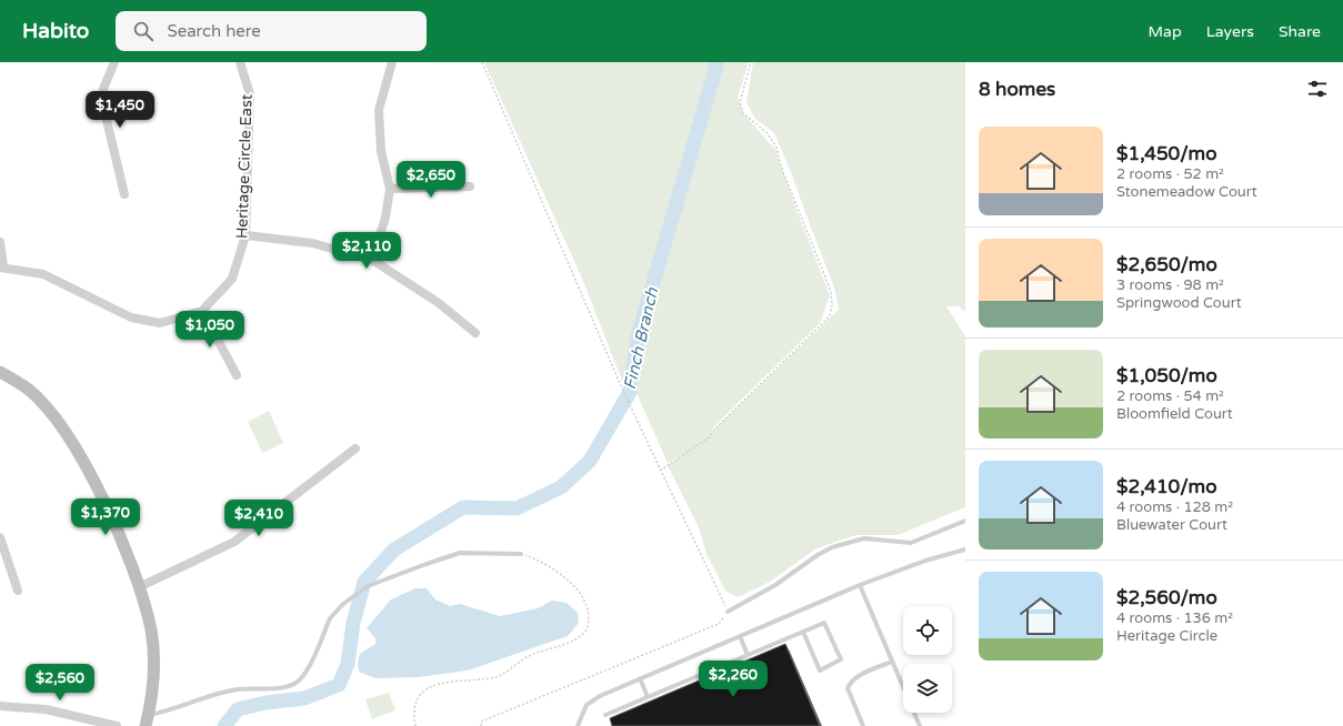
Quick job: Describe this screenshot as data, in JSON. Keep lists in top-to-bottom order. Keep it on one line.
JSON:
{"streets":{"street":["Heritage Circle East"]},"water":["Finch Branch"],"page":{"header":"Habito","search":"Search here","nav":["Map","Layers","Share"],"heading":"8 homes","price":["$1,450","$2,650","$2,110","$1,050","$1,370","$2,410","$2,260","$2,560"],"list":[{"name":"$1,450/mo","note":"2 rooms · 52 m² · Stonemeadow Court"},{"name":"$2,650/mo","note":"3 rooms · 98 m² · Springwood Court"},{"name":"$1,050/mo","note":"2 rooms · 54 m² · Bloomfield Court"},{"name":"$2,410/mo","note":"4 rooms · 128 m² · Bluewater Court"},{"name":"$2,560/mo","note":"4 rooms · 136 m² · Heritage Circle"}]}}
